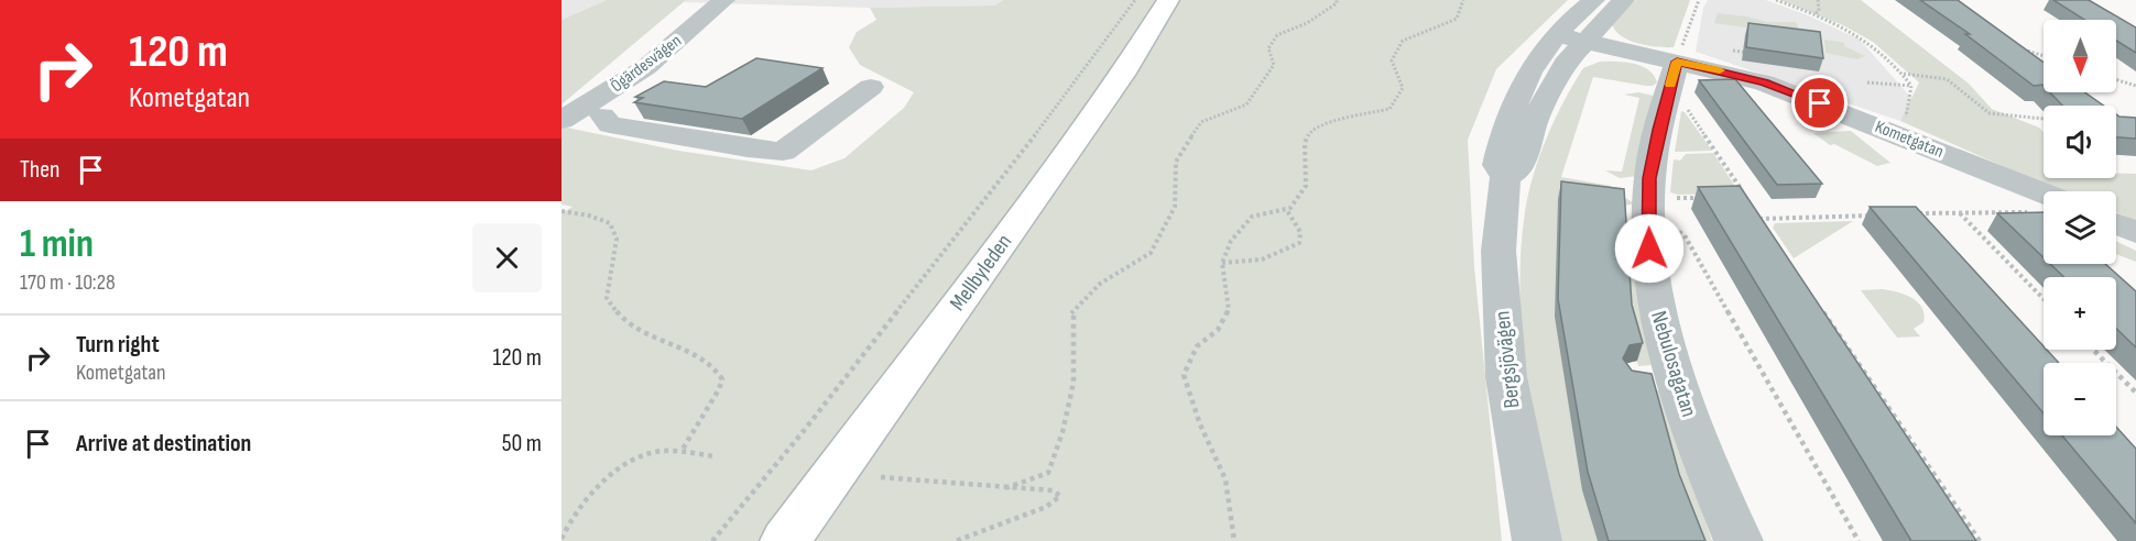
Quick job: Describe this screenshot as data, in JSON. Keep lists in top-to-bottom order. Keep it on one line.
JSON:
{"streets":{"main road":["Mellbyleden"],"street":["Ögärdesvägen","Kometgatan","Bergsjövägen","Nebulosagatan"]},"crossings":[["Kometgatan","Bergsjövägen"],["Kometgatan","Nebulosagatan"]],"north":"bottom","page":{"turn":["120 m","Kometgatan"],"map_buttons":["+","−"],"then":"Then","heading":["1 min","170 m · 10:28"],"list":[{"name":"Turn right","note":"Kometgatan","value":"120 m"},{"name":"Arrive at destination","value":"50 m"}]}}
